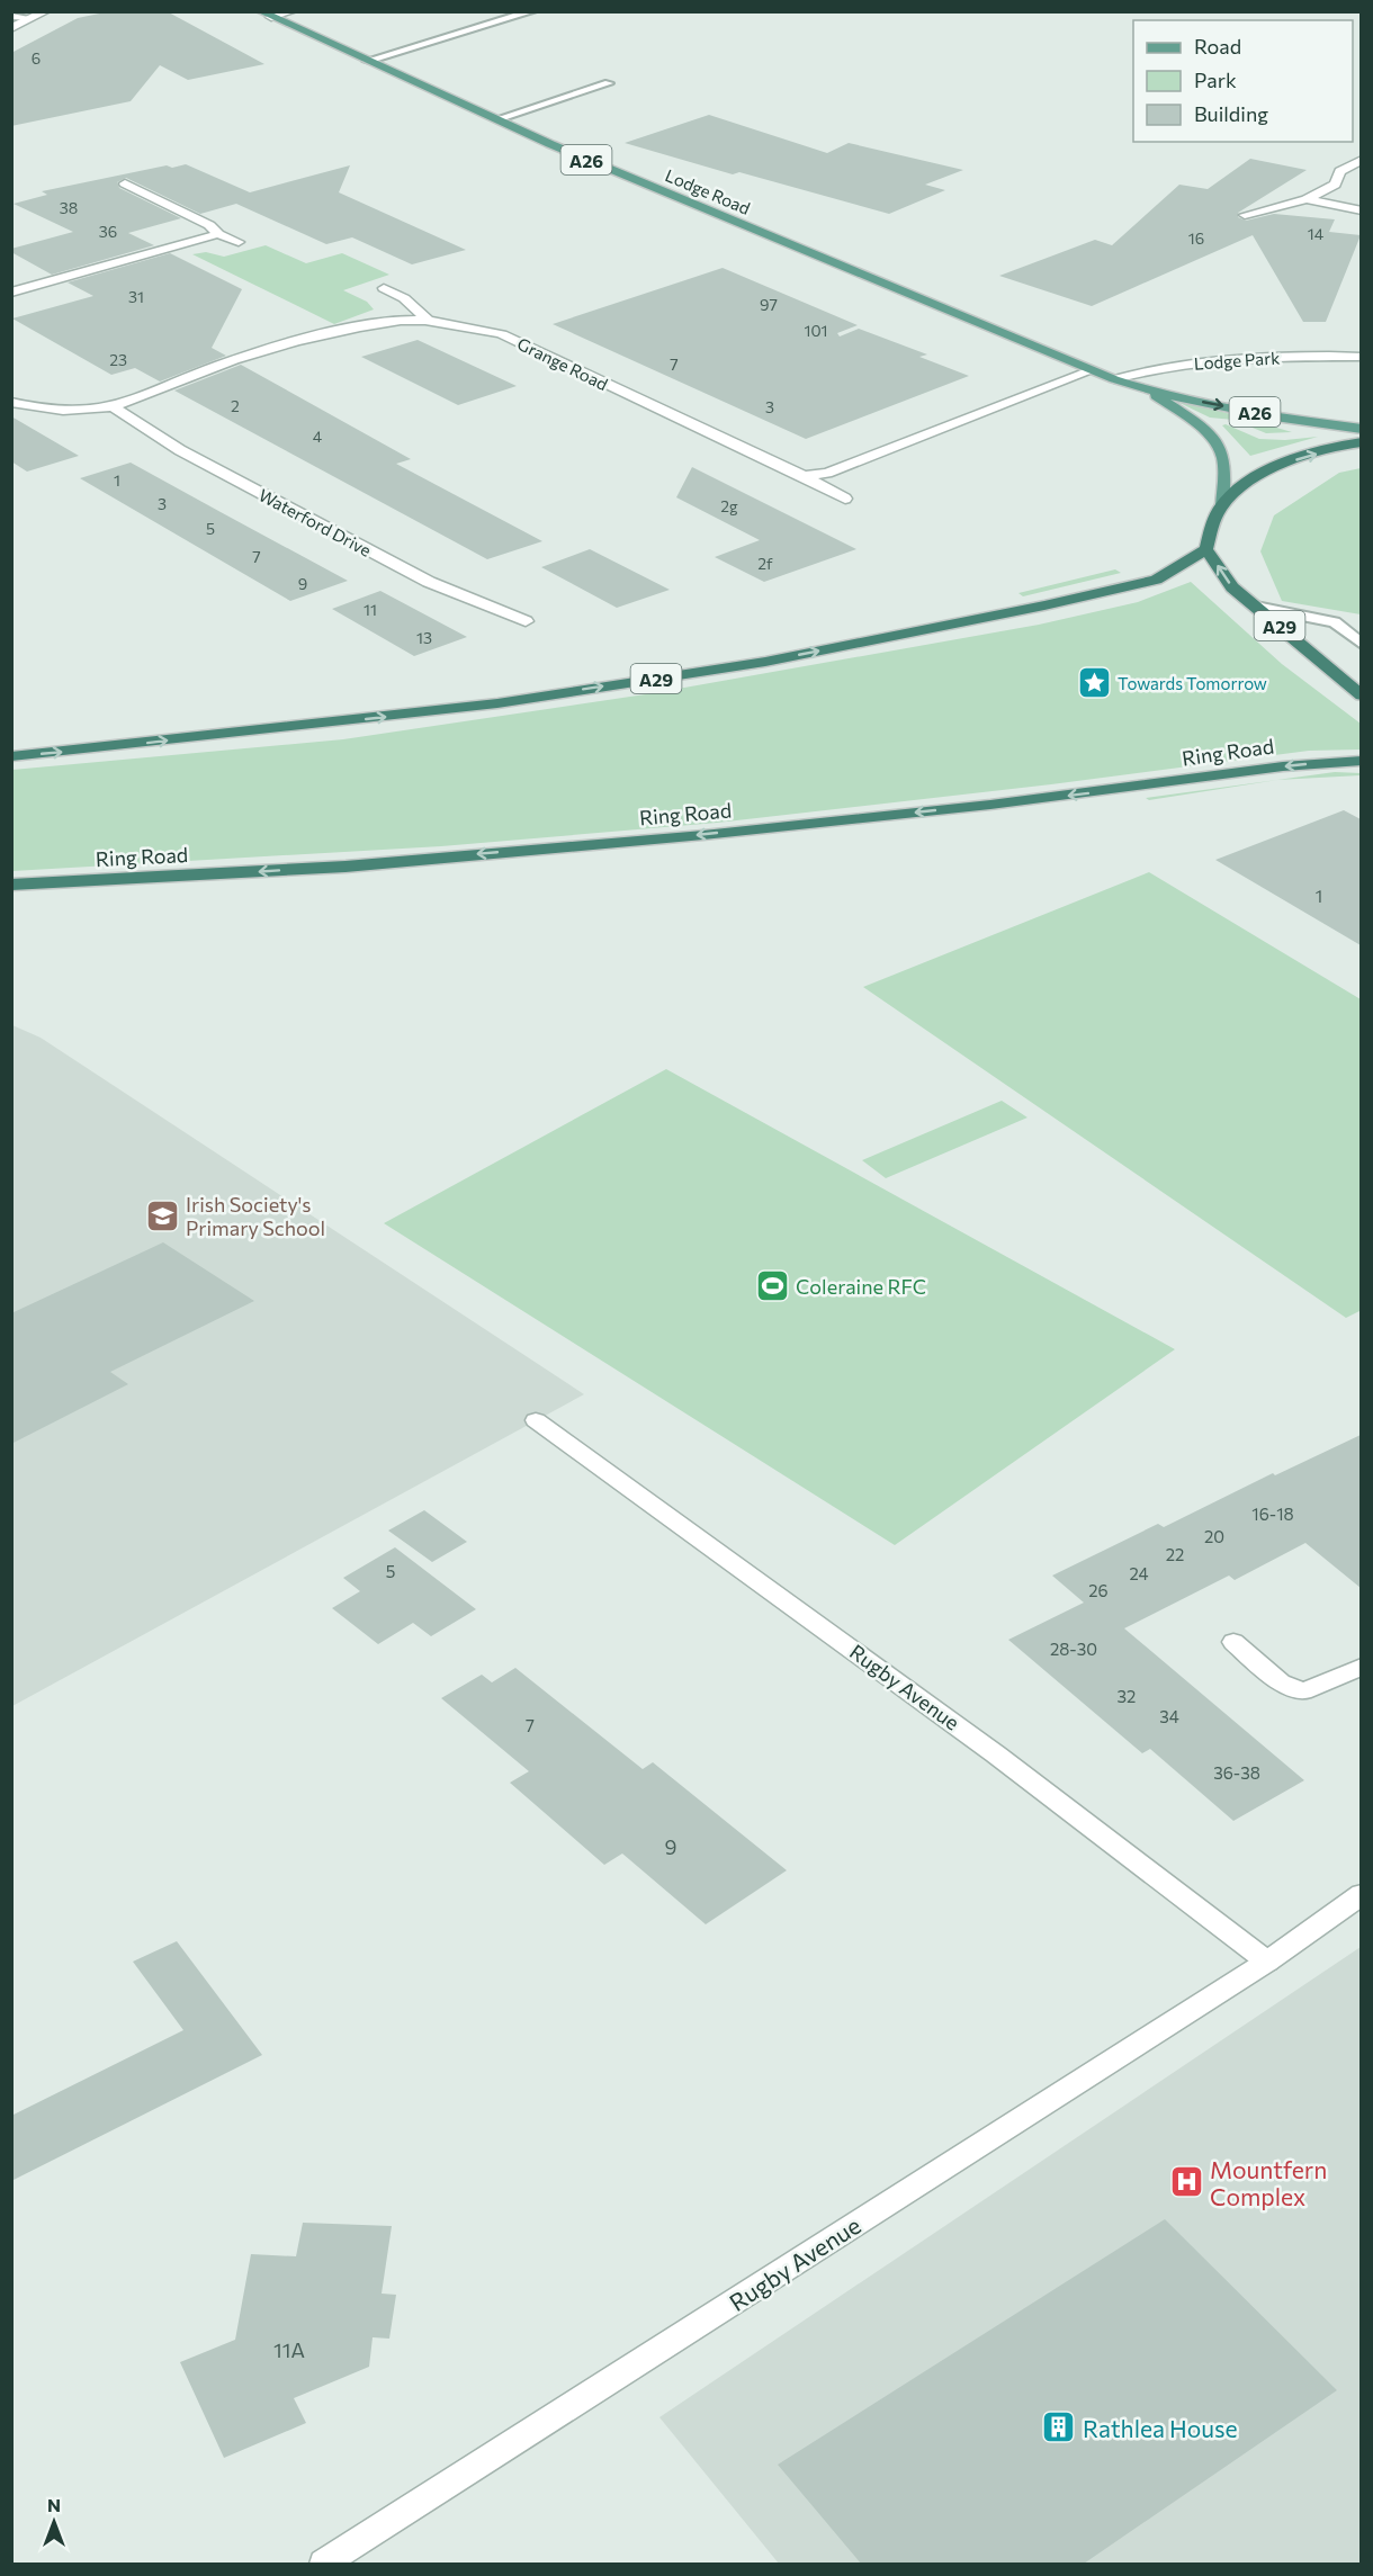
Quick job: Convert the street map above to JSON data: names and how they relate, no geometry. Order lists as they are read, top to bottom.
{
  "streets": {
    "highway": ["A29", "Ring Road"],
    "main road": ["A26", "Lodge Road"],
    "street": [
      "Lodge Park",
      "Grange Road",
      "Waterford Drive",
      "Rugby Avenue"
    ]
  },
  "crossings": [
    ["Lodge Road", "Lodge Park"],
    ["Grange Road", "Waterford Drive"]
  ],
  "places": {
    "place": ["Towards Tomorrow"],
    "school or university": ["Irish Society's Primary School"],
    "sports": ["Coleraine RFC"],
    "hospital": ["Mountfern Complex"],
    "building": ["Rathlea House"]
  },
  "house_numbers": [
    "6",
    "38",
    "36",
    "14",
    "16",
    "31",
    "97",
    "101",
    "23",
    "7",
    "2",
    "3",
    "4",
    "1",
    "3",
    "2g",
    "5",
    "7",
    "2f",
    "9",
    "11",
    "13",
    "1",
    "16-18",
    "20",
    "22",
    "5",
    "24",
    "26",
    "28-30",
    "32",
    "34",
    "7",
    "36-38",
    "9",
    "11A"
  ],
  "legend": ["Road", "Park", "Building"],
  "north": "top"
}
